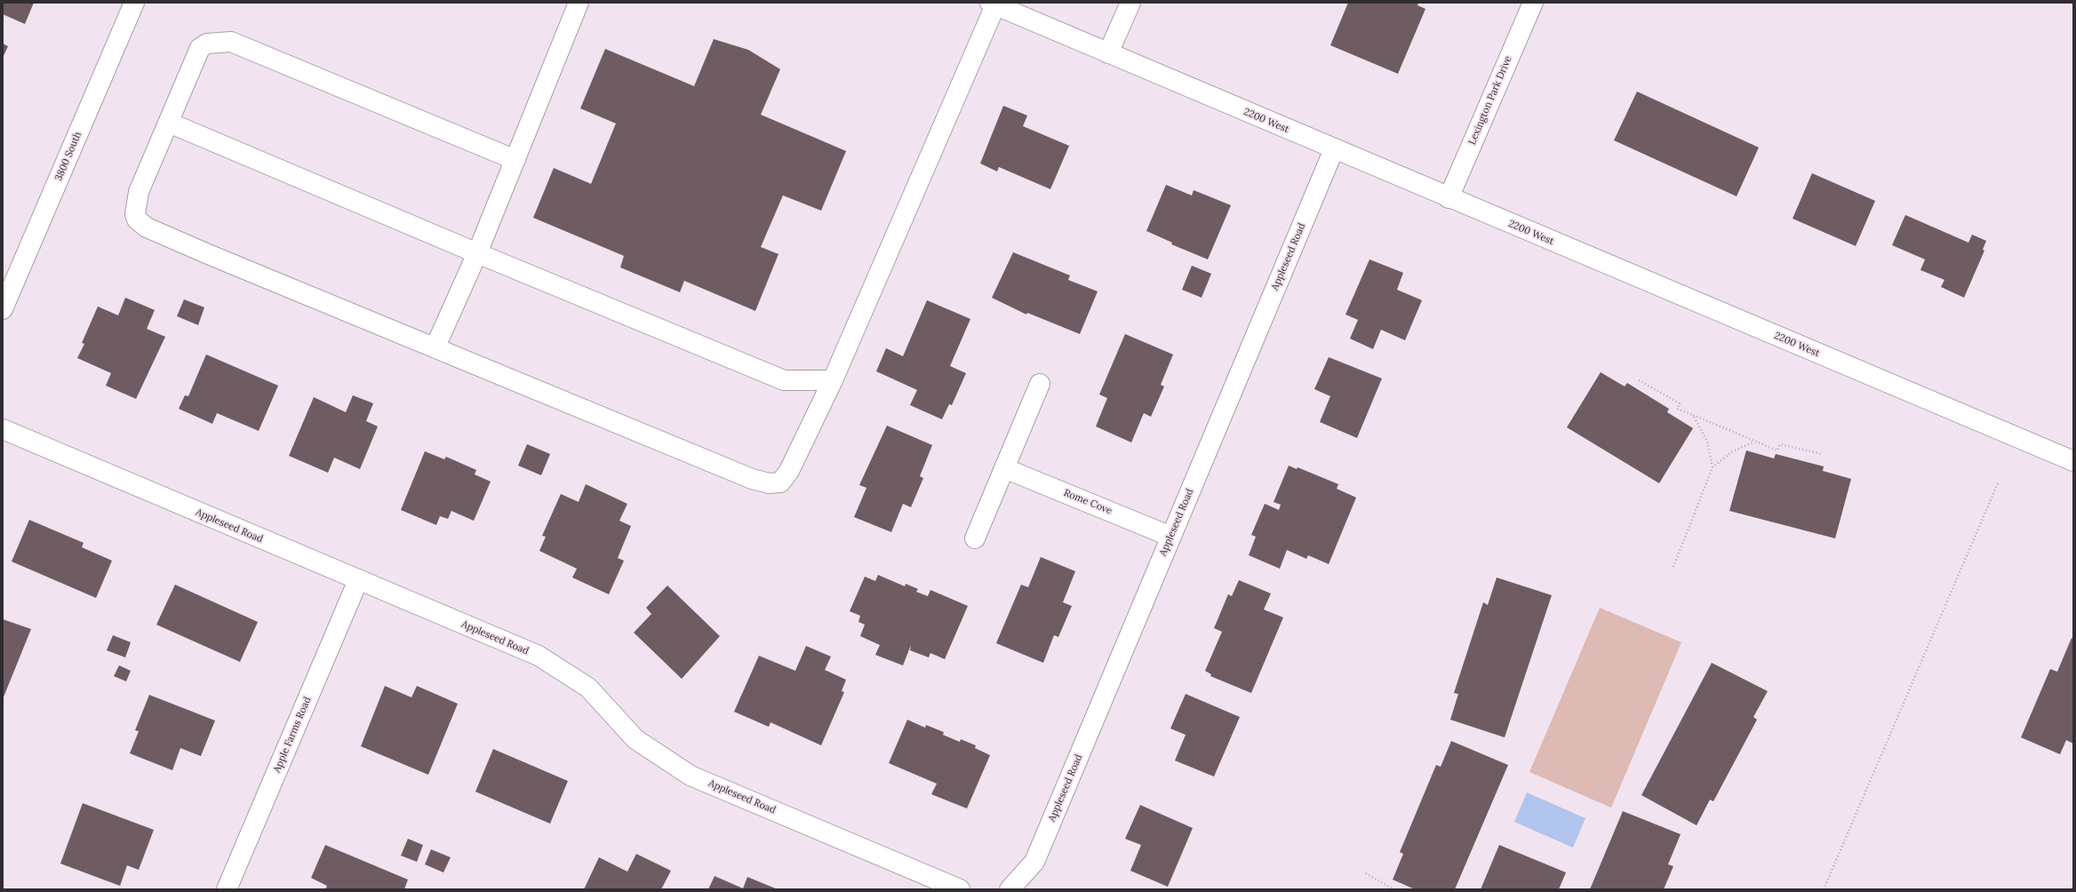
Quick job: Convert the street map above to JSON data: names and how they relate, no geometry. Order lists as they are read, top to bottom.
{
  "streets": {
    "street": [
      "Lexington Park Drive",
      "2200 West",
      "3800 South",
      "Appleseed Road",
      "Rome Cove",
      "Apple Farms Road"
    ]
  },
  "crossings": [
    ["Lexington Park Drive", "2200 West"],
    ["2200 West", "Appleseed Road"],
    ["Appleseed Road", "Rome Cove"],
    ["Appleseed Road", "Apple Farms Road"]
  ]
}
